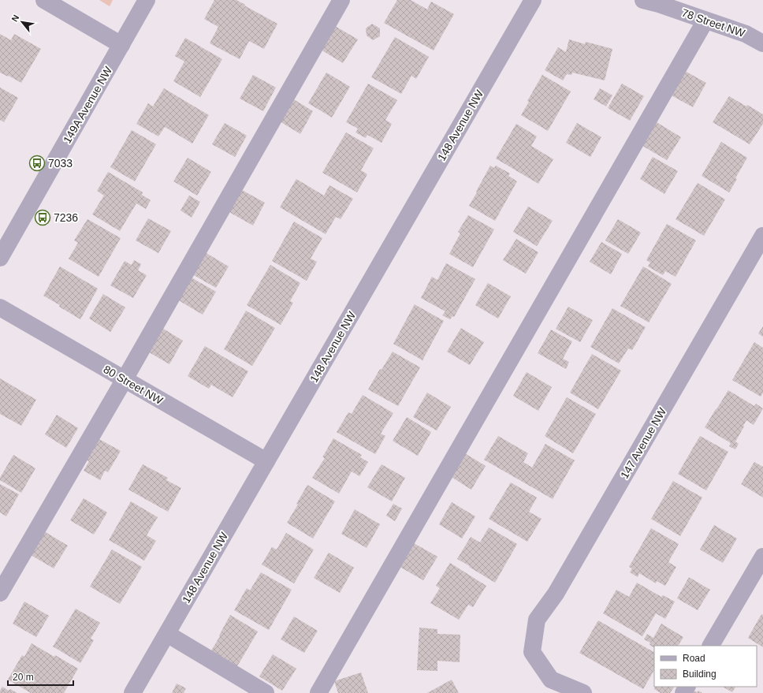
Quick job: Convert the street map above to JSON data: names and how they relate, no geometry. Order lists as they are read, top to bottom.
{
  "streets": {
    "street": [
      "78 Street NW",
      "149A Avenue NW",
      "148 Avenue NW",
      "80 Street NW",
      "147 Avenue NW"
    ]
  },
  "crossings": [
    ["148 Avenue NW", "80 Street NW"]
  ],
  "places": {
    "bus stop": ["7033", "7236"]
  },
  "legend": ["Road", "Building"],
  "scale_bar": "20 m",
  "north": "top left"
}
